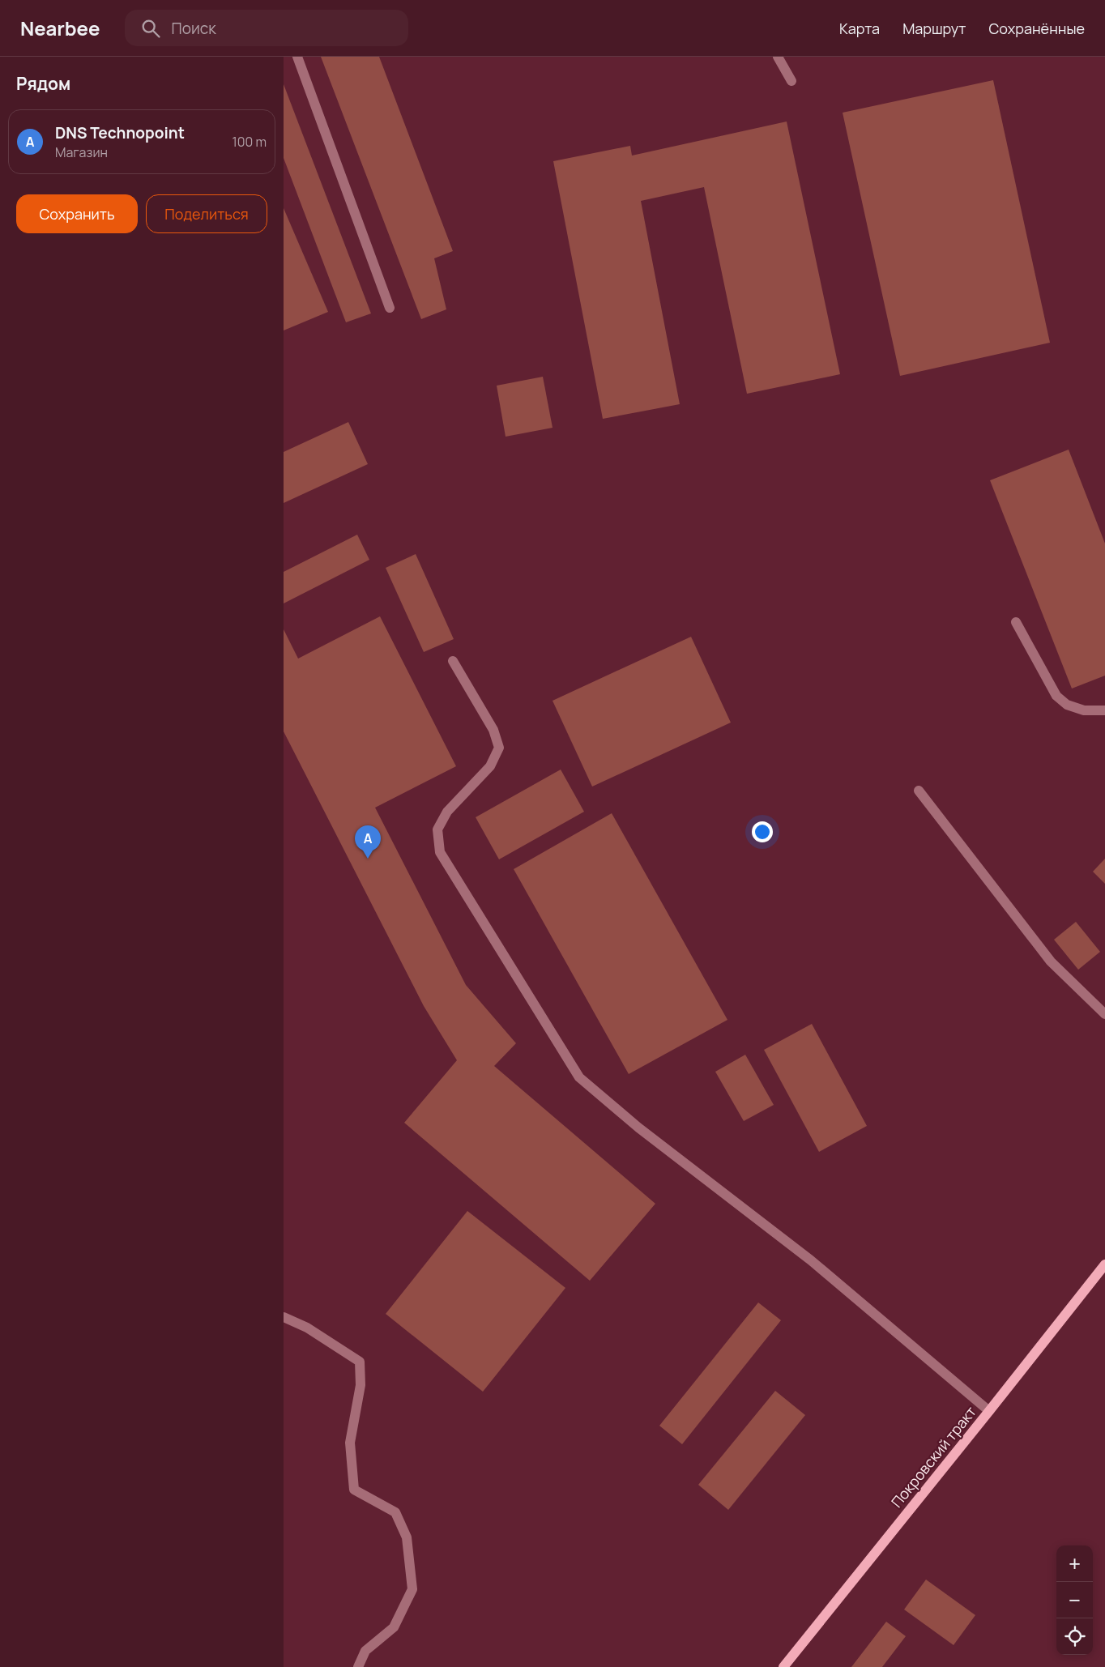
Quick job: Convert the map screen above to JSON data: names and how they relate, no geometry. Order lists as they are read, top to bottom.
{
  "streets": {
    "main road": ["Покровский тракт"]
  },
  "page": {
    "header": "Nearbee",
    "search": "Поиск",
    "nav": ["Карта", "Маршрут", "Сохранённые"],
    "heading": "Рядом",
    "list": [
      {
        "mark": "A",
        "name": "DNS Technopoint",
        "note": "Магазин",
        "value": "100 m"
      }
    ],
    "buttons": ["Сохранить", "Поделиться"],
    "pins": "A",
    "map_buttons": ["+", "−"]
  }
}
